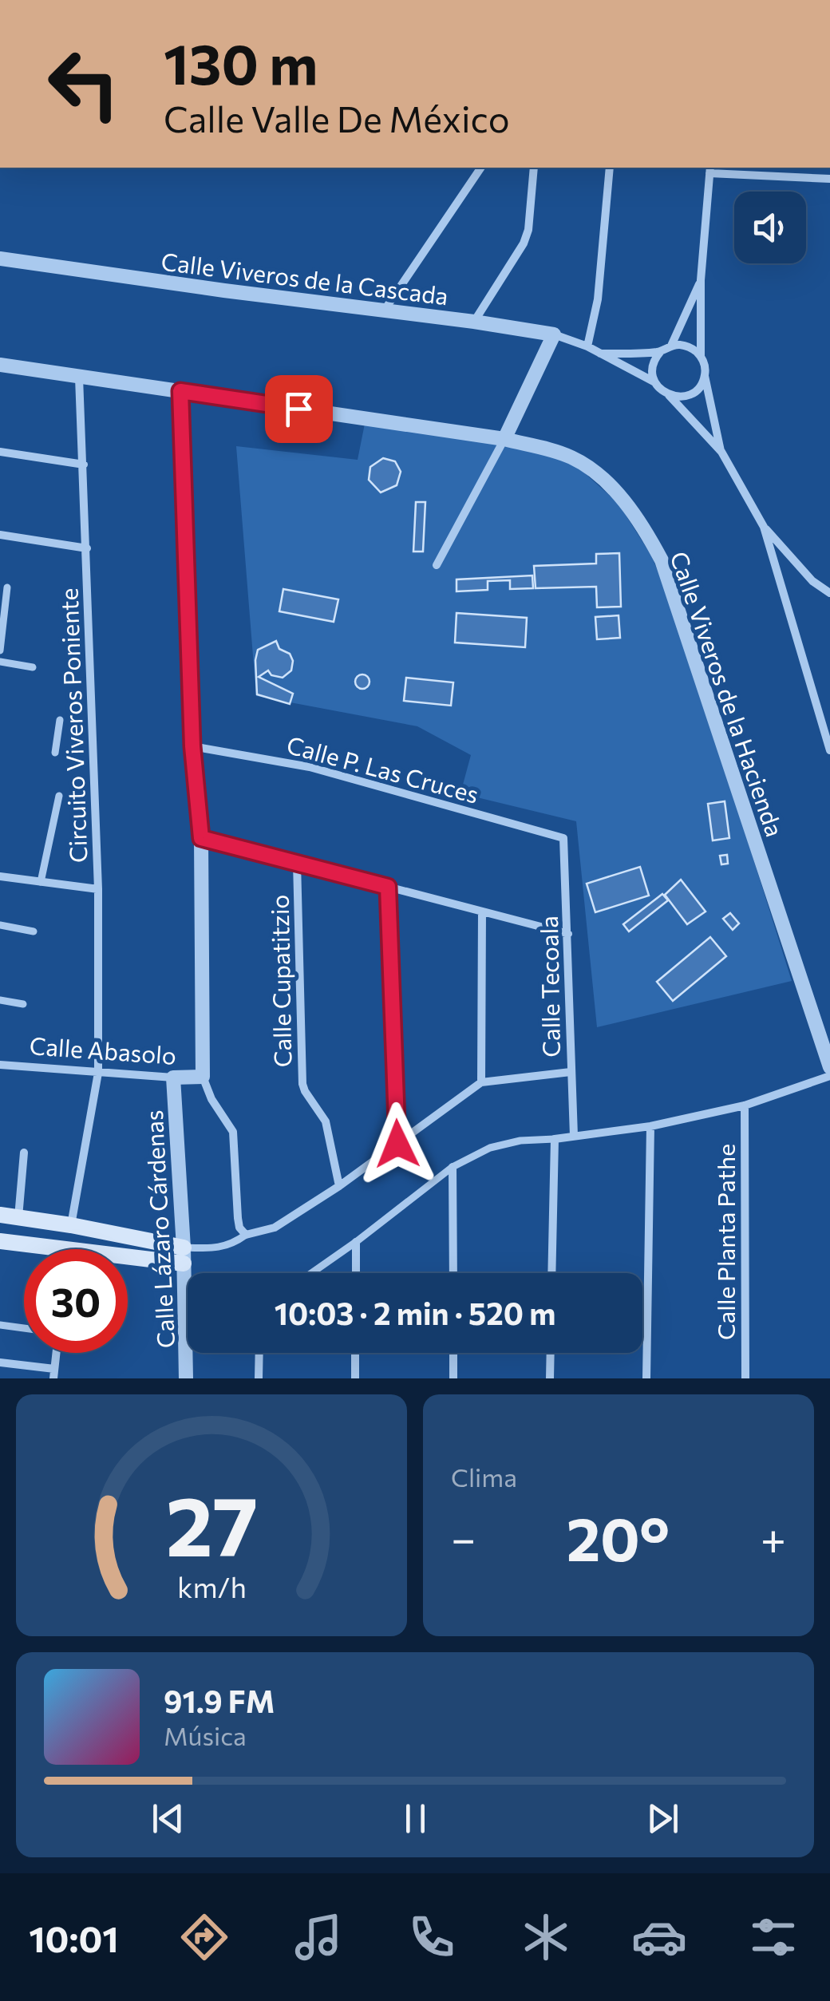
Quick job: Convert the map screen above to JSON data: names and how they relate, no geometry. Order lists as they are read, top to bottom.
{
  "streets": {
    "street": [
      "Calle Viveros de la Cascada",
      "Calle Viveros de la Hacienda",
      "Circuito Viveros Poniente",
      "Calle P. Las Cruces",
      "Calle Cupatitzio",
      "Calle Tecoala",
      "Calle Abasolo",
      "Calle Lázaro Cárdenas",
      "Calle Planta Pathe"
    ]
  },
  "crossings": [
    ["Calle Viveros de la Hacienda", "Circuito Viveros Poniente"],
    ["Circuito Viveros Poniente", "Calle Abasolo"],
    ["Calle P. Las Cruces", "Calle Tecoala"],
    ["Calle Abasolo", "Calle Lázaro Cárdenas"]
  ],
  "page": {
    "turn": ["130 m", "Calle Valle De México"],
    "limit": "30",
    "trip": "10:03 · 2 min · 520 m",
    "tile": "Clima",
    "heat": ["−", "20°", "+"],
    "song": ["91.9 FM", "Música"],
    "tabs": "10:01",
    "gauge": ["27", "km/h"]
  }
}
